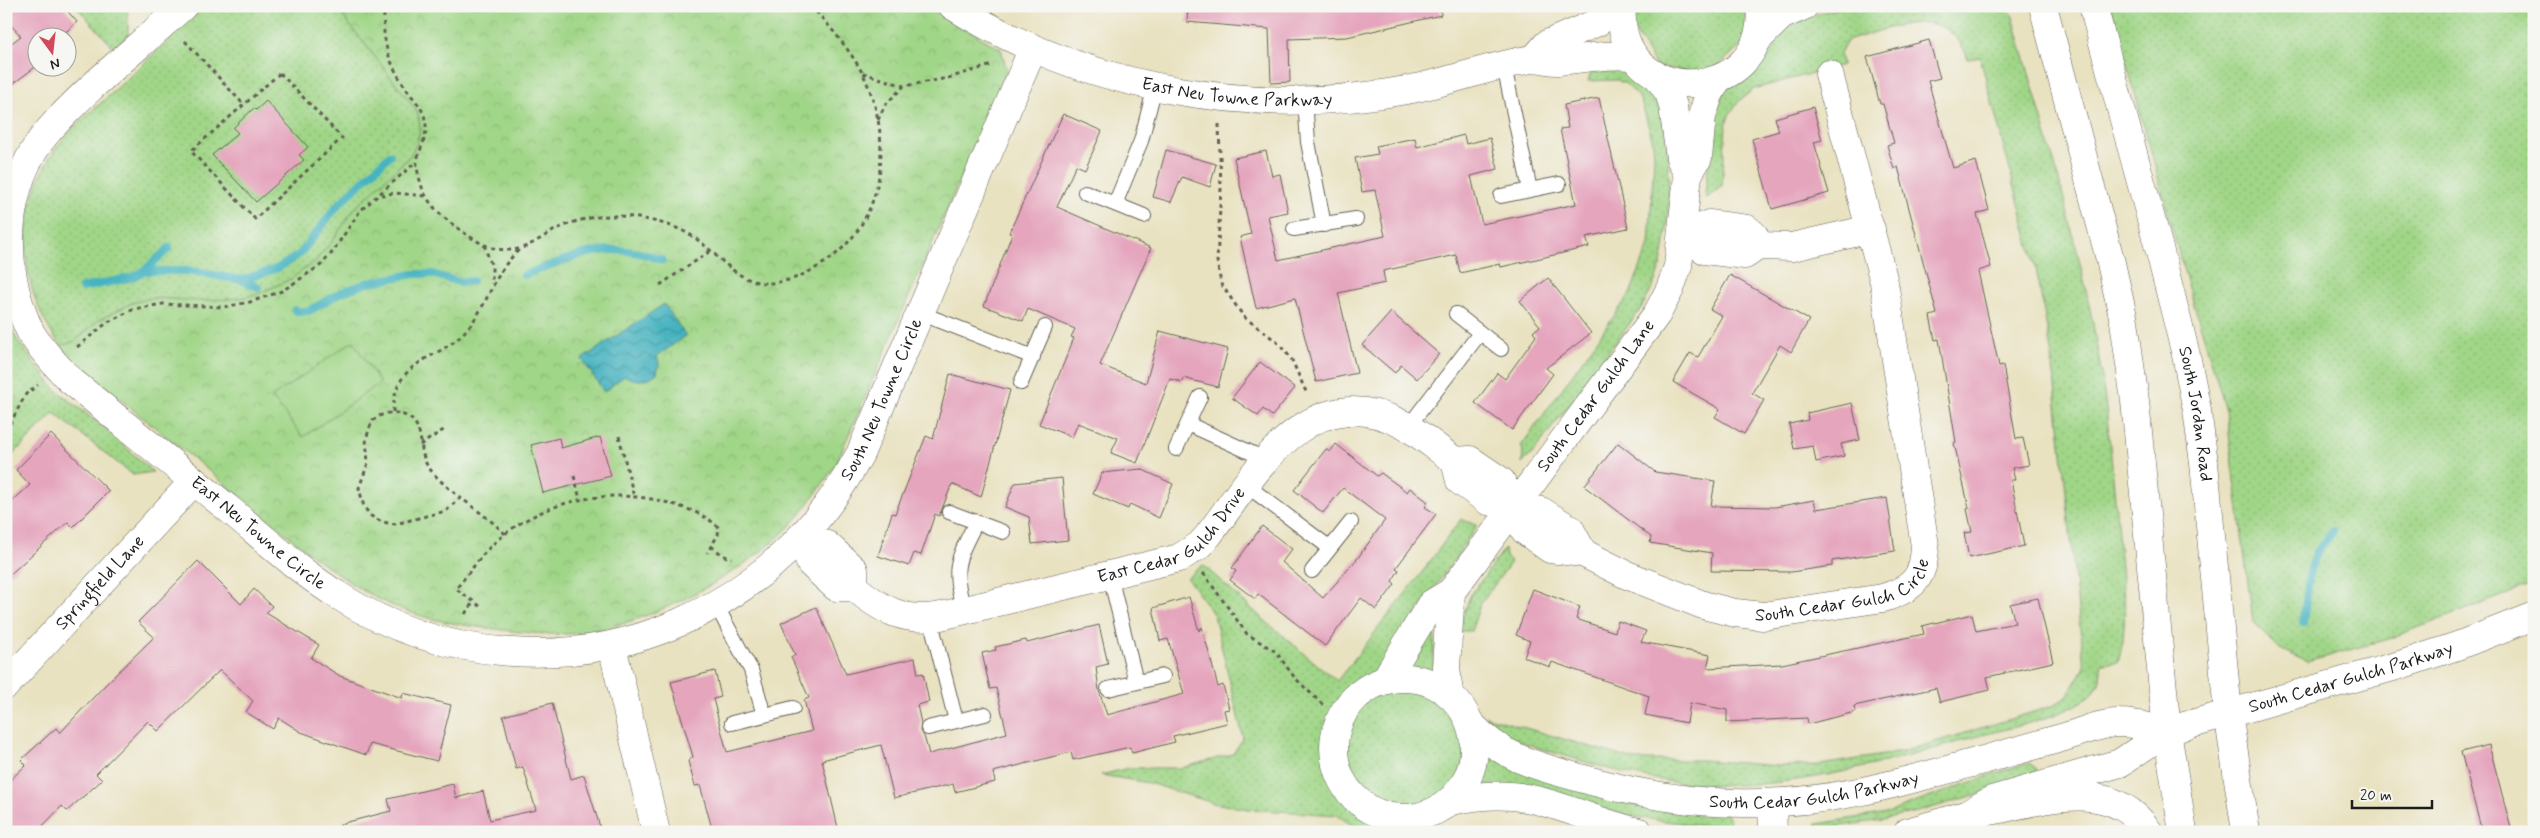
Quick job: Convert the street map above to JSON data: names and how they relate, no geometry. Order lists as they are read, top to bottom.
{
  "streets": {
    "street": [
      "East Neu Towne Parkway",
      "South Cedar Gulch Lane",
      "South Neu Towne Circle",
      "South Jordan Road",
      "East Cedar Gulch Drive",
      "East Neu Towne Circle",
      "Springfield Lane",
      "South Cedar Gulch Circle",
      "South Cedar Gulch Parkway"
    ]
  },
  "crossings": [
    ["East Neu Towne Parkway", "South Neu Towne Circle"],
    ["South Cedar Gulch Lane", "East Cedar Gulch Drive"],
    ["South Cedar Gulch Lane", "South Cedar Gulch Circle"],
    ["South Cedar Gulch Lane", "South Cedar Gulch Parkway"],
    ["South Neu Towne Circle", "East Cedar Gulch Drive"],
    ["South Neu Towne Circle", "East Neu Towne Circle"],
    ["South Jordan Road", "South Cedar Gulch Parkway"],
    ["East Cedar Gulch Drive", "South Cedar Gulch Circle"],
    ["East Neu Towne Circle", "Springfield Lane"]
  ],
  "scale_bar": "20 m",
  "north": "bottom"
}
